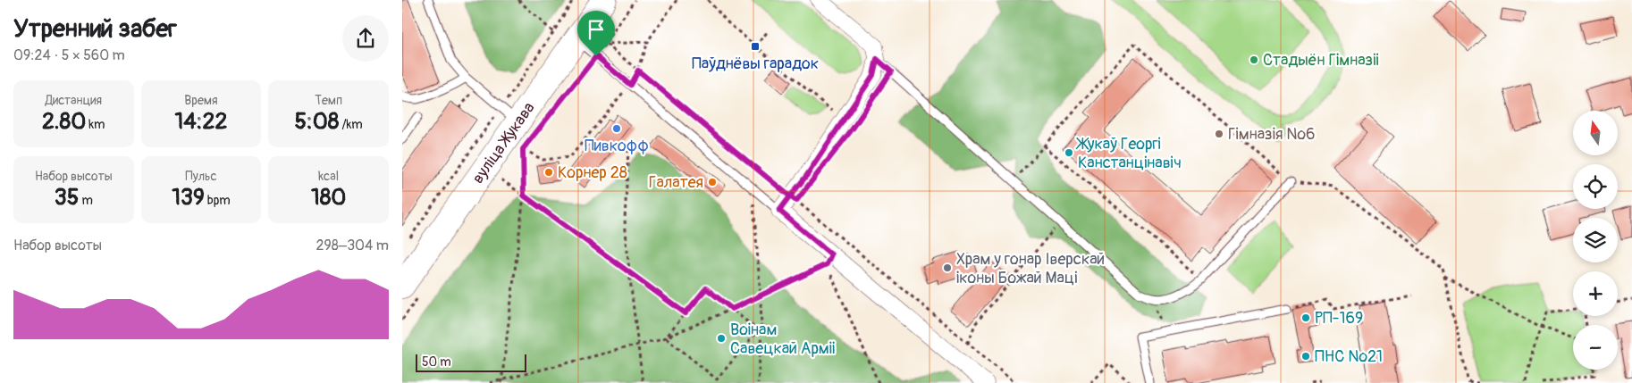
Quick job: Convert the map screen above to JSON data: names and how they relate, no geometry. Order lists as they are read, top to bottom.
{
  "streets": {
    "main road": ["вуліца Жукава"]
  },
  "places": {
    "transit": ["Паўднёвы гарадок"],
    "other": [
      "Стадыён Гімназіі",
      "Пивкофф",
      "Гімназія №6",
      "Жукаў Георгі Канстанцінавіч",
      "Корнер 28",
      "Галатея",
      "Храм у гонар Іверскай іконы Божай Маці",
      "РП-169",
      "Воінам Савецкай Арміі",
      "ПНС №21"
    ]
  },
  "scale_bar": "50 m",
  "north": "top",
  "page": {
    "heading": ["Утренний забег", "09:24 · 5 × 560 m"],
    "stats": [
      ["Дистанция", "2.80 km"],
      ["Время", "14:22"],
      ["Темп", "5:08 /km"],
      ["Набор высоты", "35 m"],
      ["Пульс", "139 bpm"],
      ["kcal", "180"]
    ],
    "map_buttons": ["+", "−"],
    "chart": ["Набор высоты", "298–304 m"],
    "scale": "50 m"
  }
}
